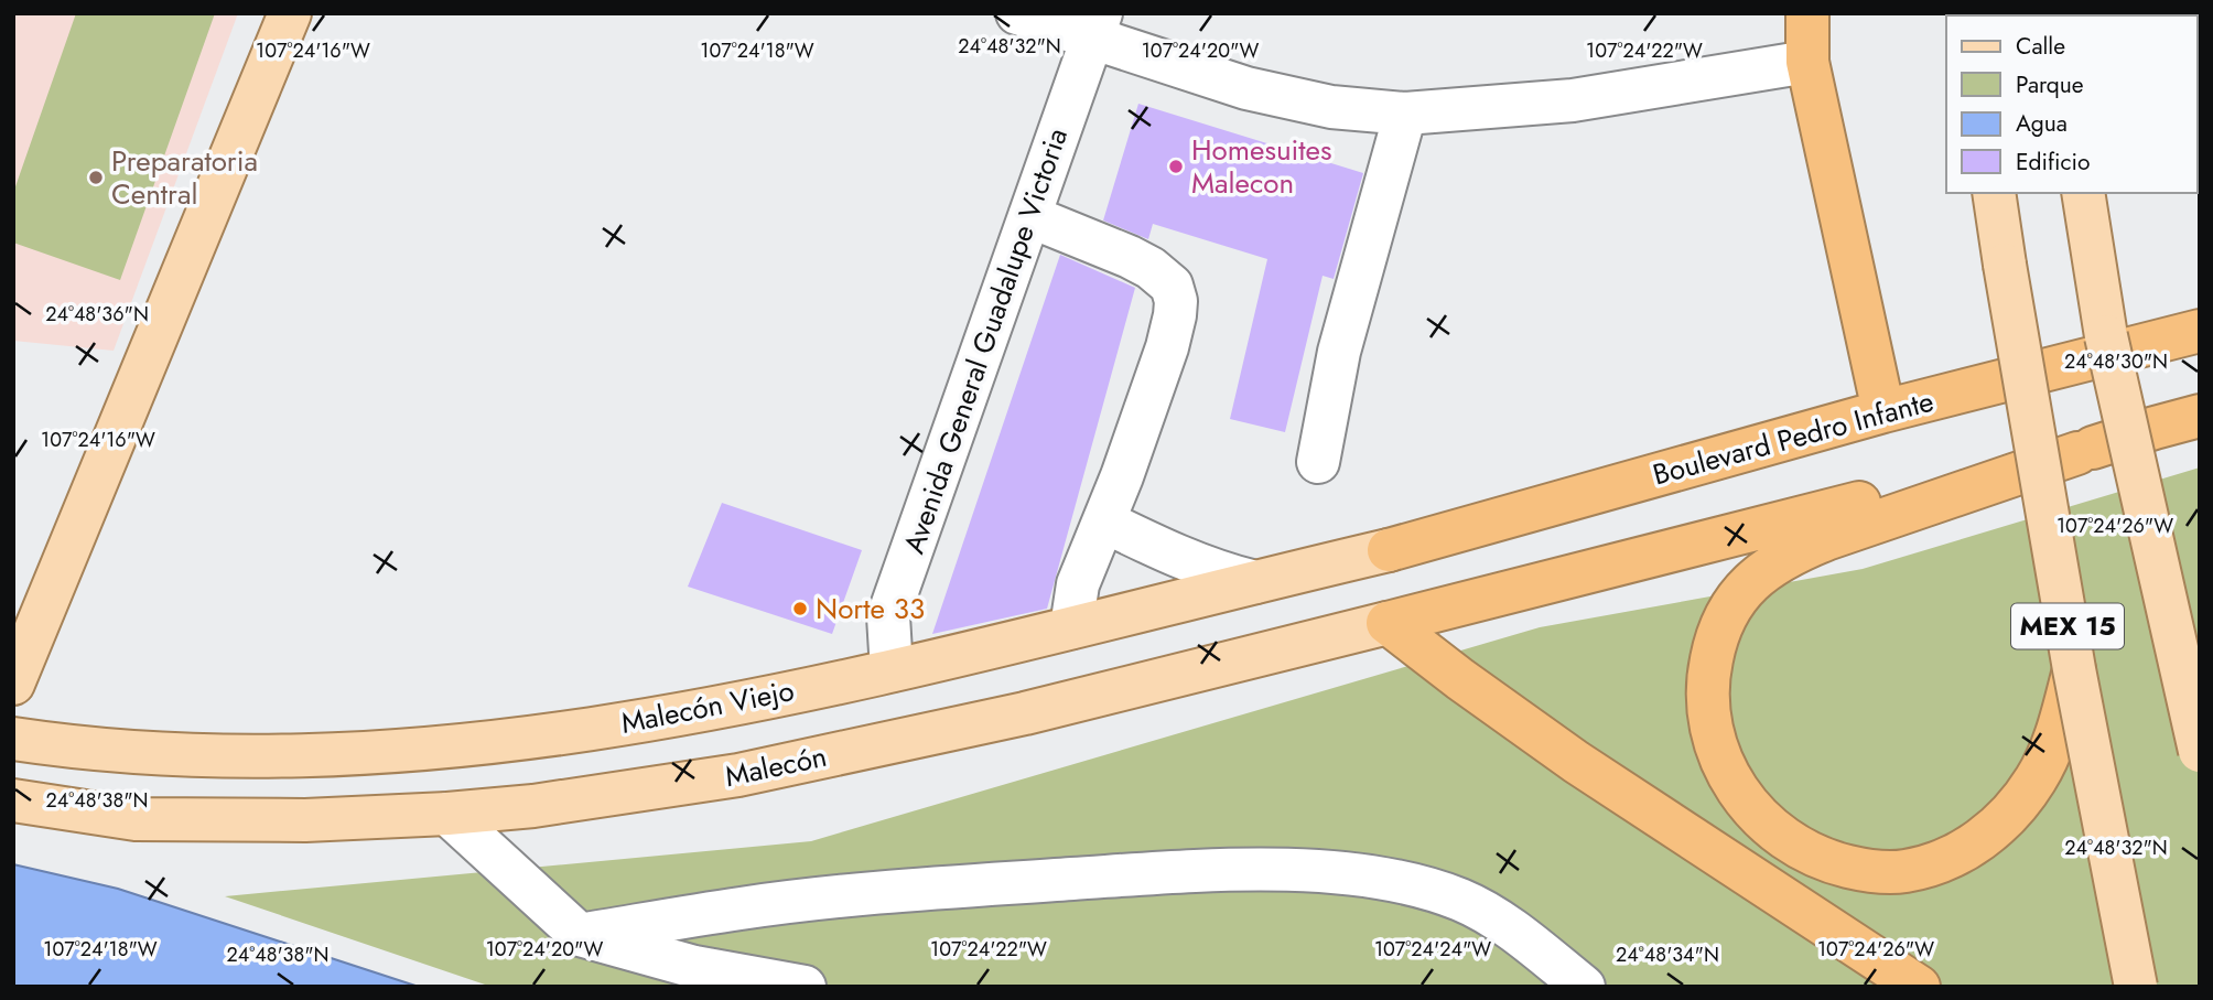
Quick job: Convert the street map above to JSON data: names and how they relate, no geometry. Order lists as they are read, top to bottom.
{
  "streets": {
    "highway": ["Boulevard Pedro Infante"],
    "main road": ["MEX 15", "Malecón Viejo", "Malecón"],
    "street": ["Avenida General Guadalupe Victoria"]
  },
  "crossings": [
    ["Avenida General Guadalupe Victoria", "Malecón Viejo"],
    ["Boulevard Pedro Infante", "Malecón Viejo"]
  ],
  "places": ["Homesuites Malecon", "Preparatoria Central", "Norte 33"],
  "legend": [
    "Calle",
    "Parque",
    "Agua",
    "Edificio"
  ],
  "coordinates": [
    "24°48'32\"N",
    "107°24'16\"W",
    "107°24'18\"W",
    "107°24'20\"W",
    "107°24'22\"W",
    "24°48'36\"N",
    "24°48'30\"N",
    "107°24'26\"W",
    "24°48'38\"N",
    "107°24'24\"W",
    "24°48'34\"N"
  ]
}
